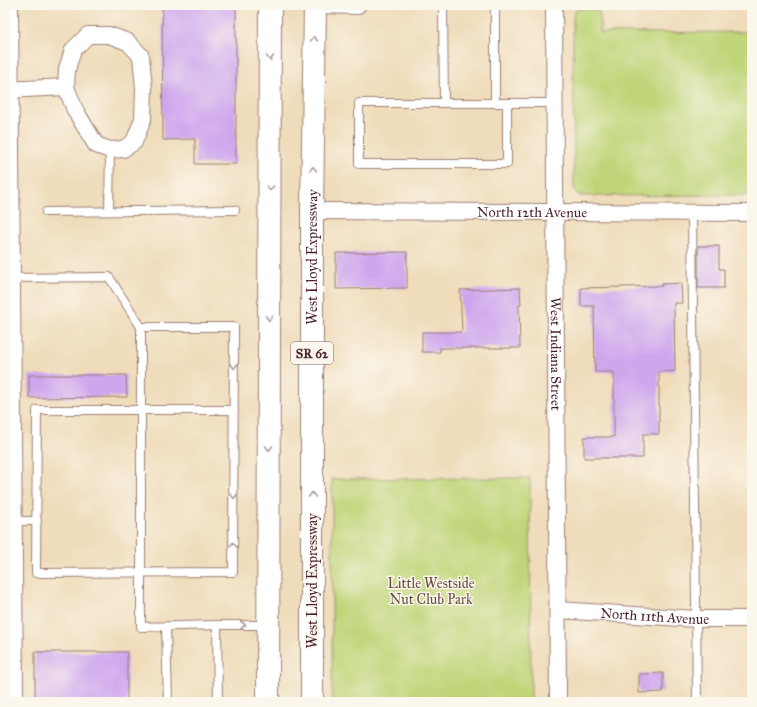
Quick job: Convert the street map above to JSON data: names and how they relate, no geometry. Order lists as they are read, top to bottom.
{
  "streets": {
    "main road": ["West Lloyd Expressway", "SR 62"],
    "street": ["North 12th Avenue", "West Indiana Street", "North 11th Avenue"]
  },
  "crossings": [
    ["North 12th Avenue", "West Lloyd Expressway"],
    ["North 12th Avenue", "West Indiana Street"],
    ["West Indiana Street", "North 11th Avenue"]
  ],
  "parks": ["Little Westside Nut Club Park"]
}
